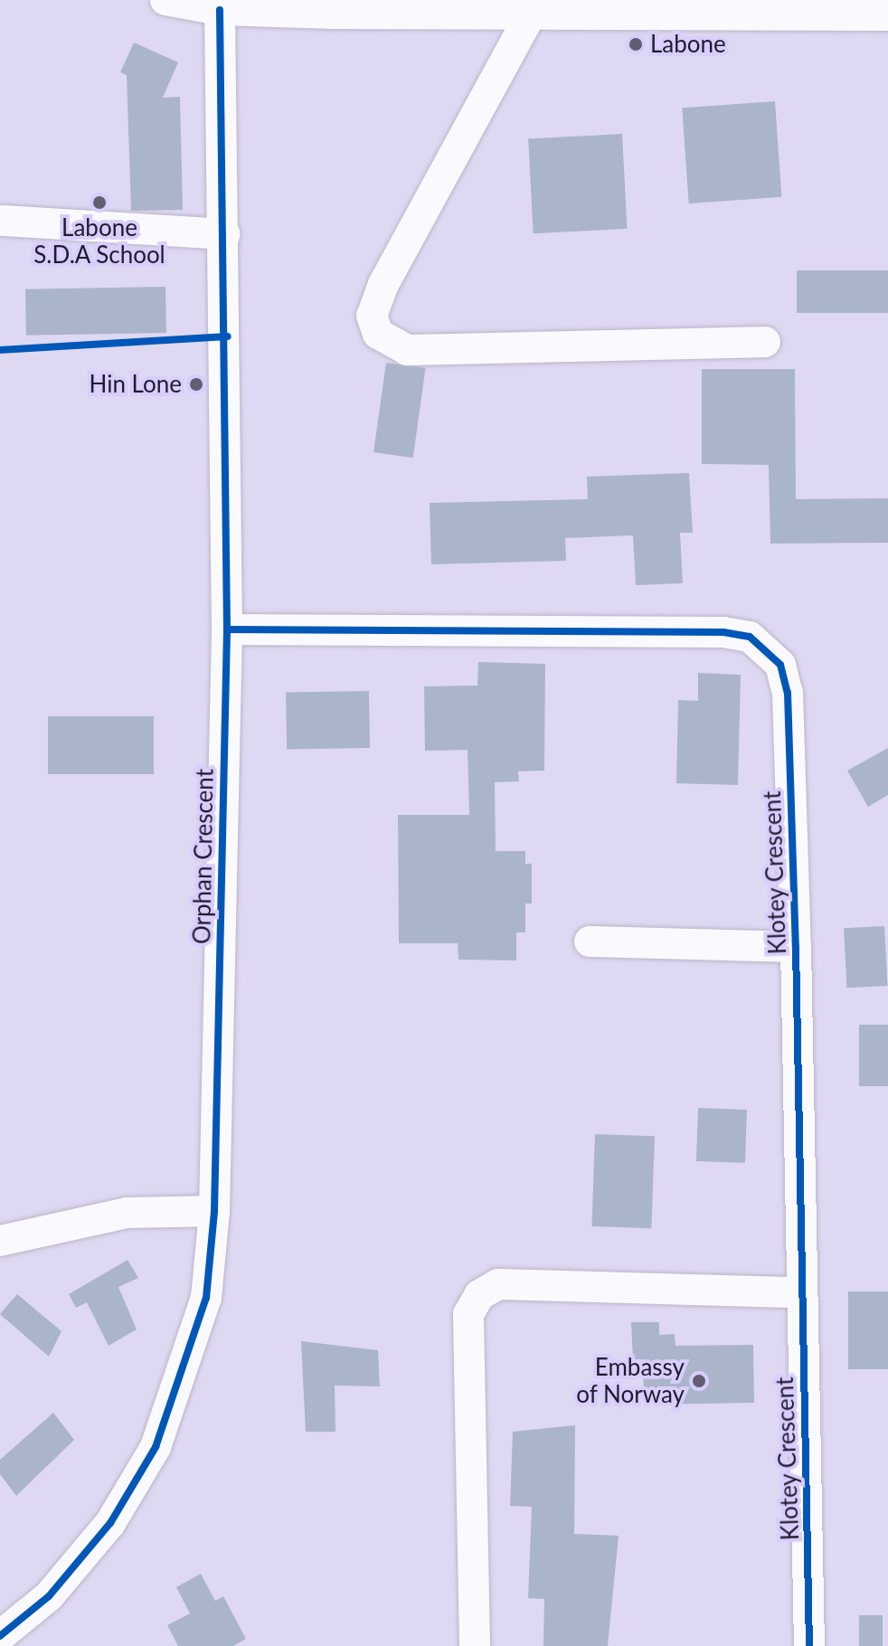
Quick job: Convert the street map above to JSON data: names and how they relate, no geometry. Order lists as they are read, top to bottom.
{
  "streets": {
    "street": ["Orphan Crescent", "Klotey Crescent"]
  },
  "crossings": [
    ["Orphan Crescent", "Klotey Crescent"]
  ],
  "places": [
    "Labone",
    "Labone S.D.A School",
    "Hin Lone",
    "Embassy of Norway"
  ]
}
